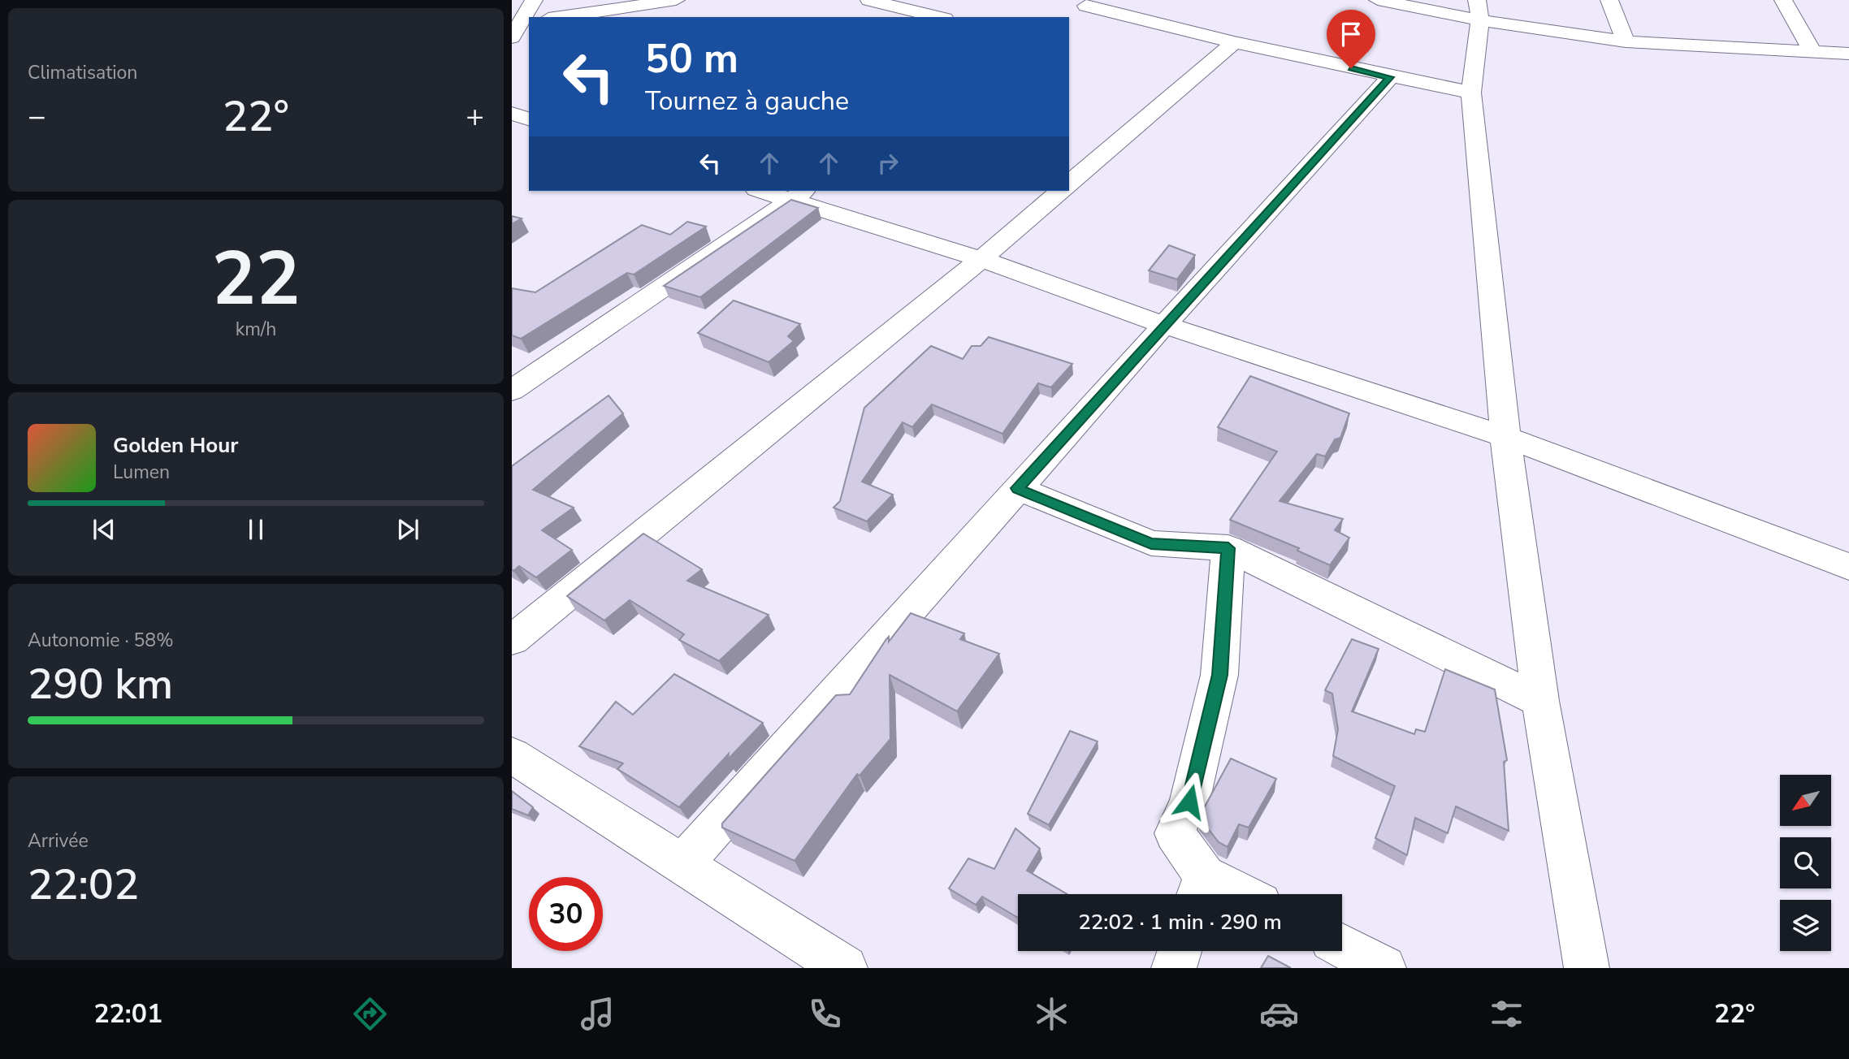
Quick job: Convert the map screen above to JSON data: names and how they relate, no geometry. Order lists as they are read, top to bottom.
{
  "north": "bottom left",
  "page": {
    "tile": [
      "Climatisation",
      ["22", "km/h"],
      ["Autonomie · 58%", "290 km"],
      ["Arrivée", "22:02"]
    ],
    "turn": ["50 m", "Tournez à gauche"],
    "heat": ["−", "22°", "+"],
    "song": ["Golden Hour", "Lumen"],
    "limit": "30",
    "trip": "22:02 · 1 min · 290 m",
    "tabs": ["22:01", "22°"]
  }
}
